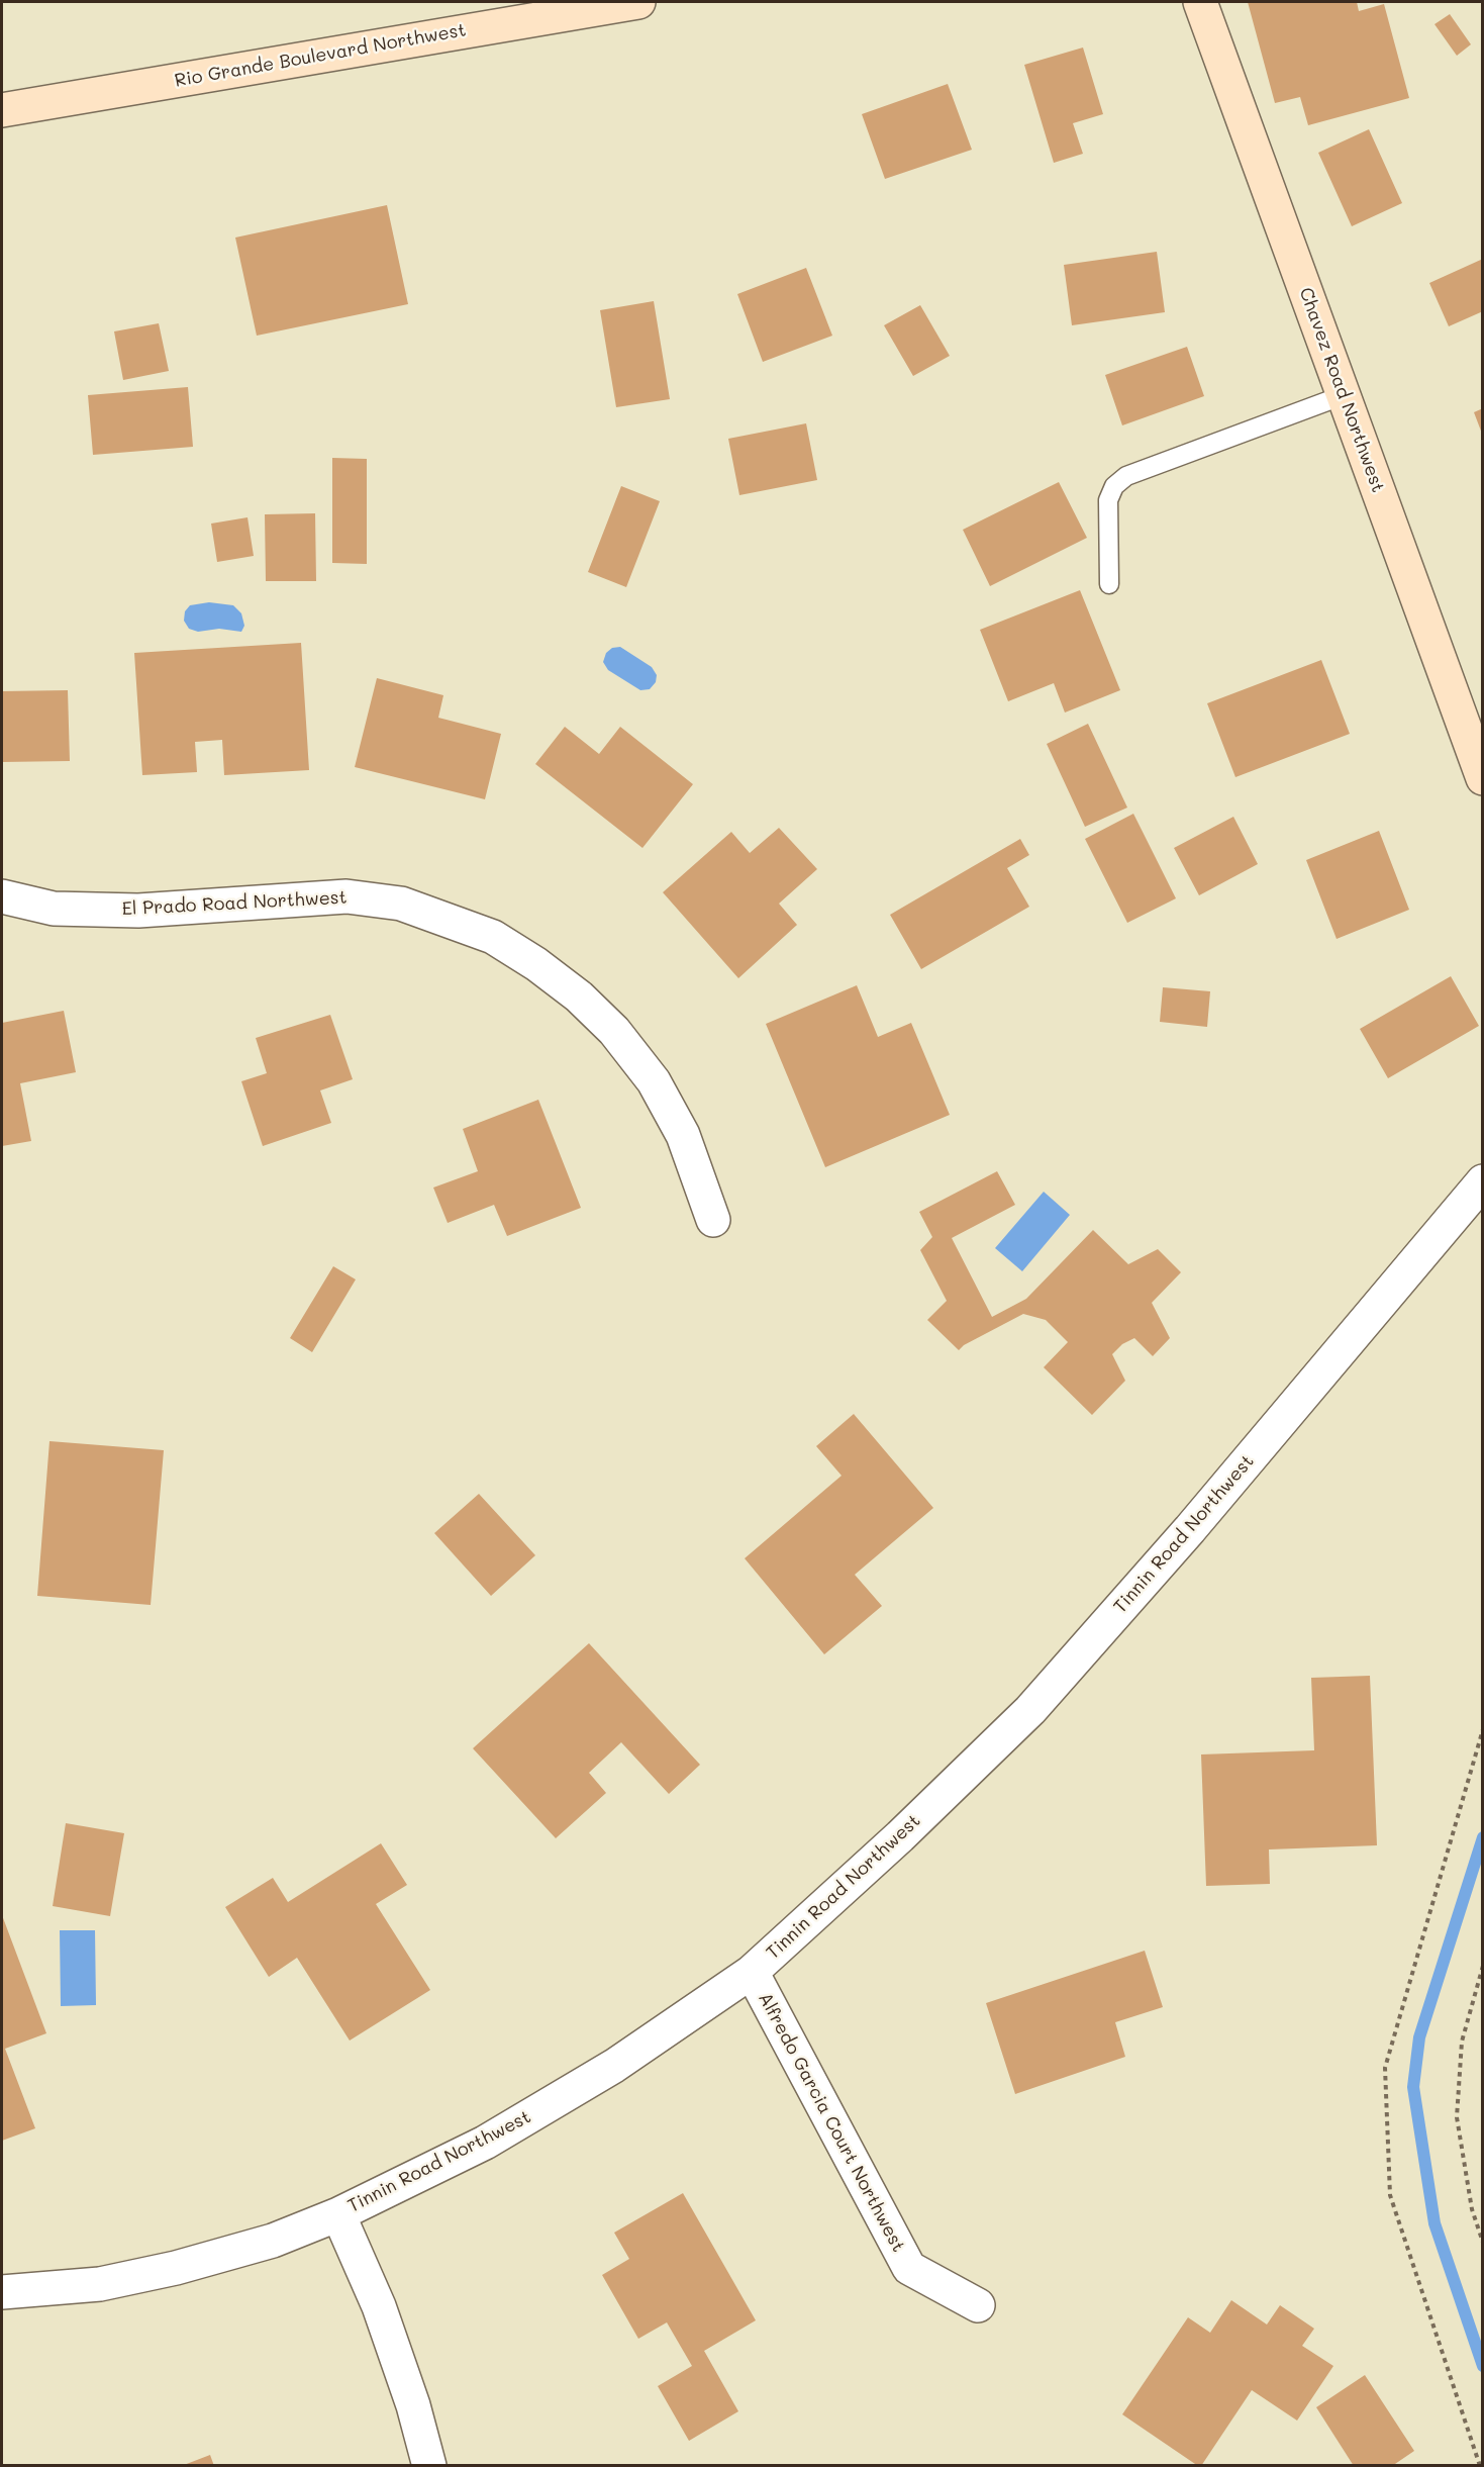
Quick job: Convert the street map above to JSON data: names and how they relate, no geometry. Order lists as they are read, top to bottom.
{
  "streets": {
    "street": [
      "Rio Grande Boulevard Northwest",
      "Chavez Road Northwest",
      "El Prado Road Northwest",
      "Tinnin Road Northwest",
      "Alfredo Garcia Court Northwest"
    ]
  },
  "crossings": [
    ["Tinnin Road Northwest", "Alfredo Garcia Court Northwest"]
  ]
}
